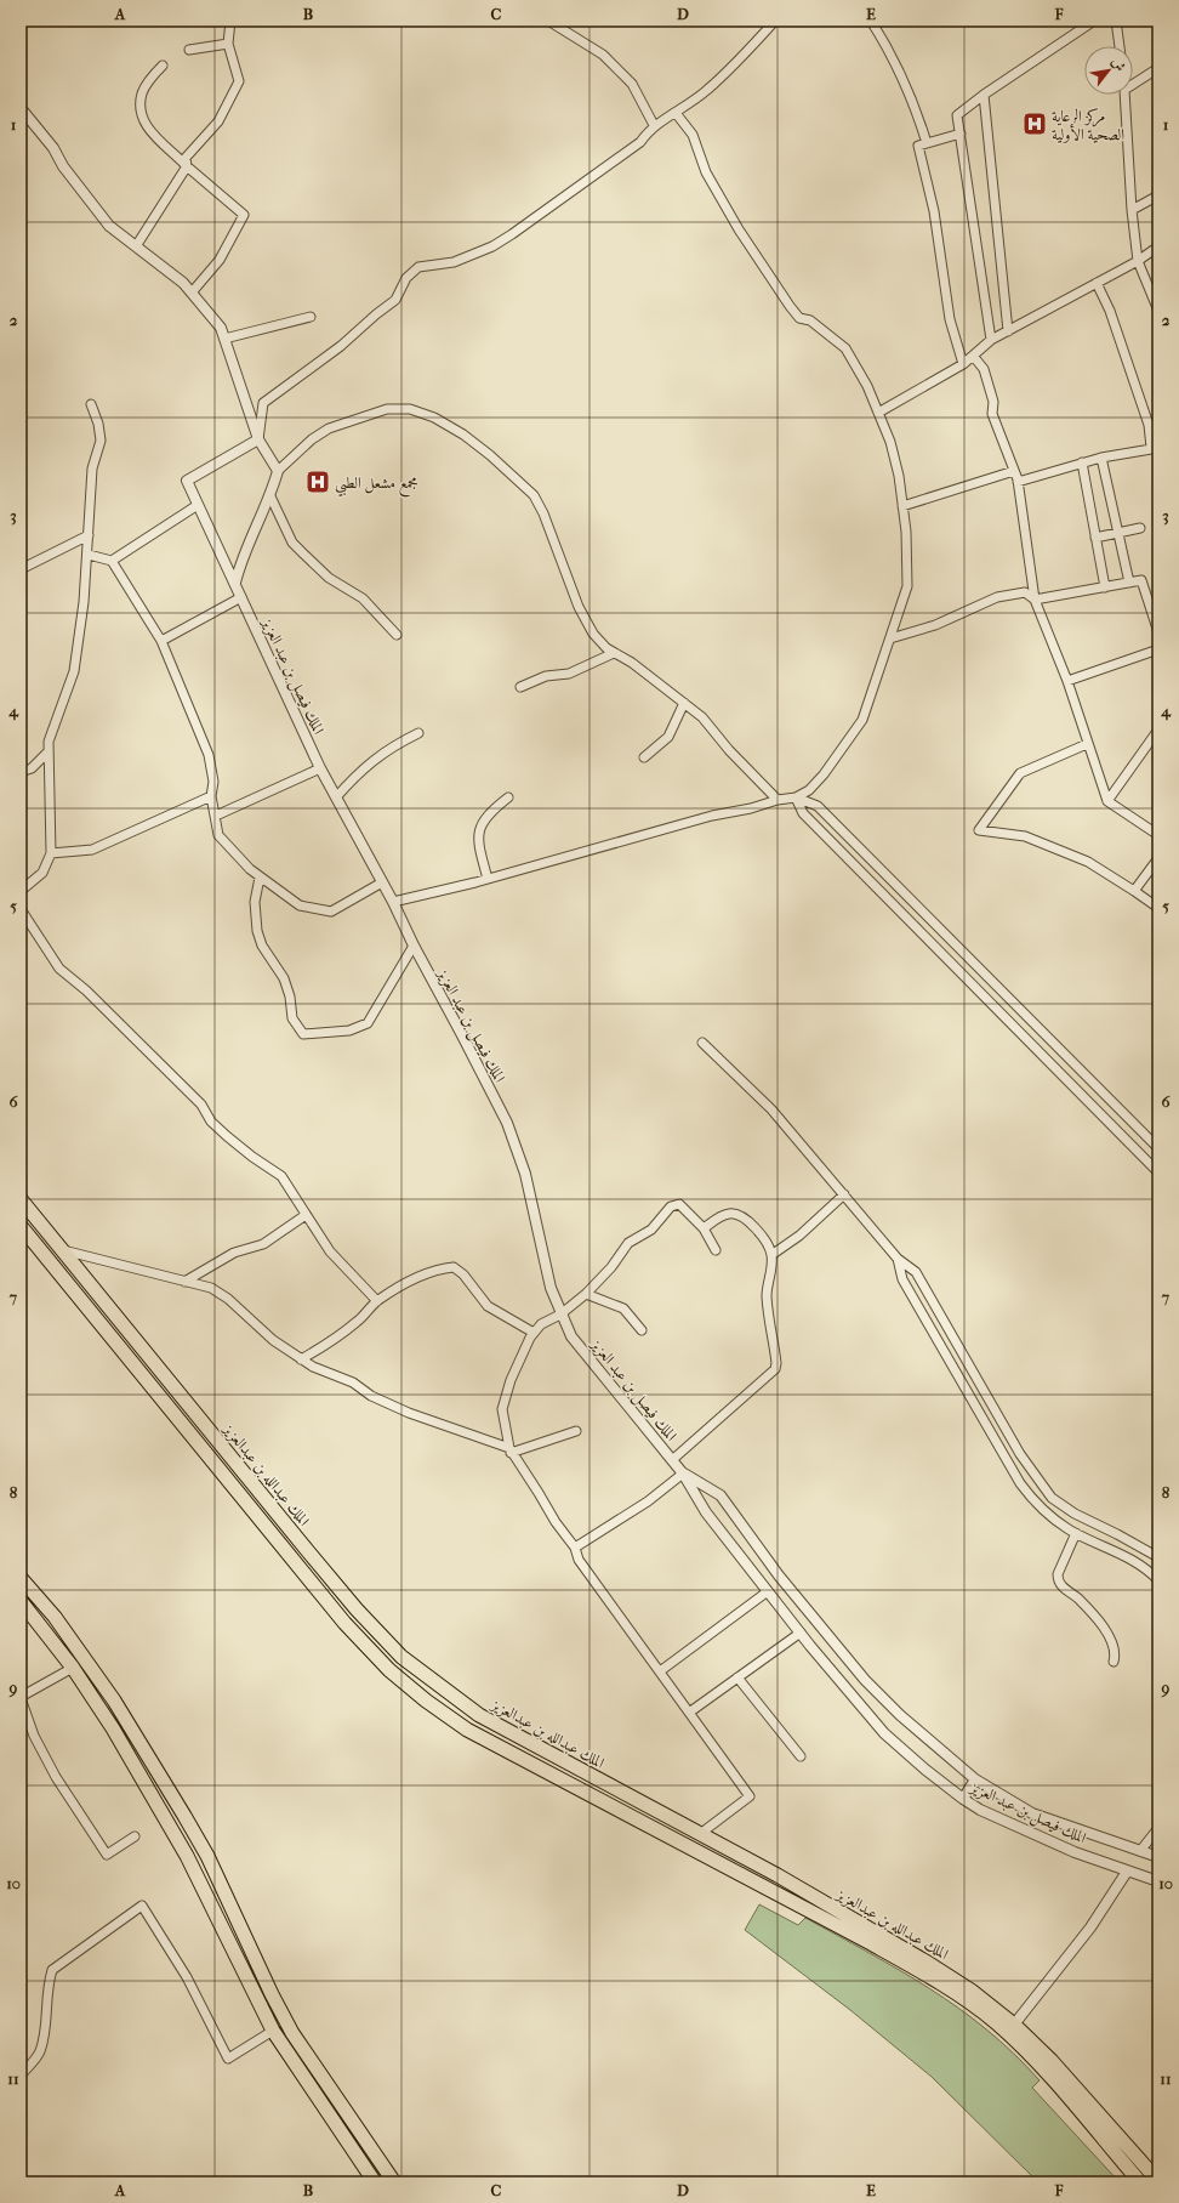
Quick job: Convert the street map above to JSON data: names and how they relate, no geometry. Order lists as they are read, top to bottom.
{
  "streets": {
    "main road": ["الملك عبدالله بن عبدالعزيز"],
    "street": ["الملك فيصل بن عبد العزيز"]
  },
  "places": {
    "hospital": ["مركز الرعاية الصحية الأولية", "مجمع مشعل الطبي"]
  },
  "north": "top right",
  "grid": {
    "columns": [
      "A",
      "B",
      "C",
      "D",
      "E",
      "F"
    ],
    "rows": [
      "1",
      "2",
      "3",
      "4",
      "5",
      "6",
      "7",
      "8",
      "9",
      "10",
      "11"
    ]
  }
}
